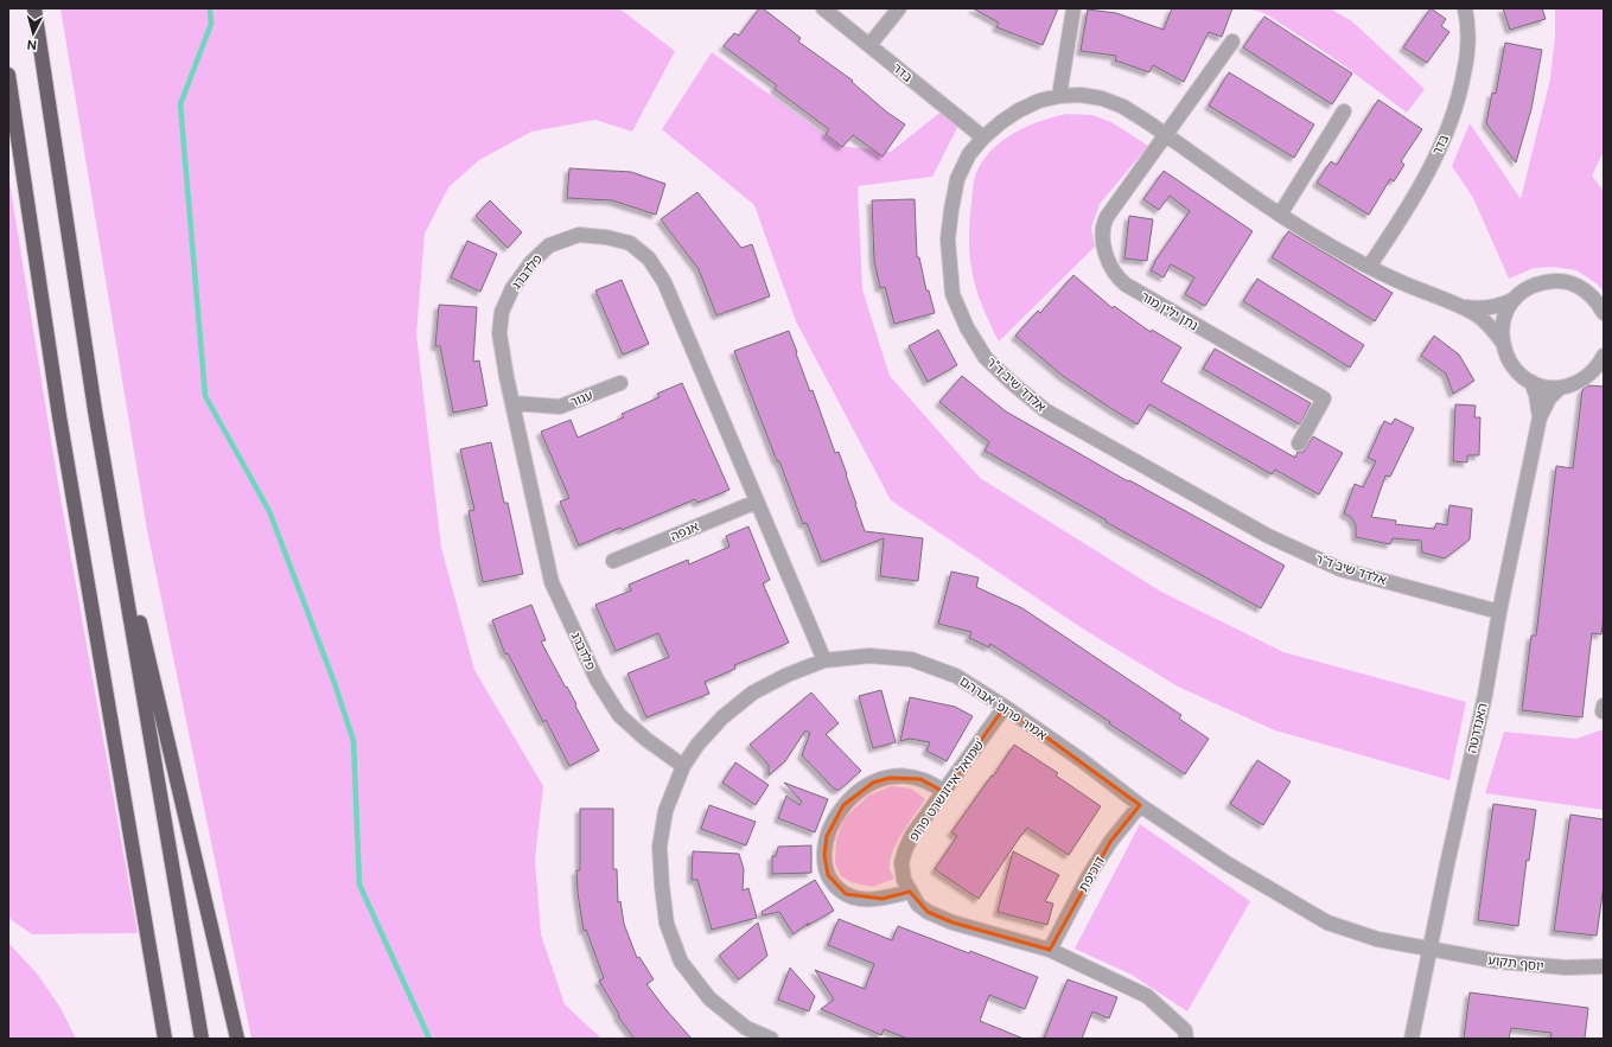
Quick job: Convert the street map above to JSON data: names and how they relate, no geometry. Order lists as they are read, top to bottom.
{
  "streets": {
    "street": [
      "בדר",
      "פלדברג",
      "נתן ילין מור",
      "אלדד שיב ד\"ר",
      "עגור",
      "אנפה",
      "אמיר פרופ' אברהם",
      "האנדרטה",
      "שמואל אייזנשרט פרופ'",
      "דוכיפת",
      "יוסף תקוע"
    ]
  },
  "crossings": [
    ["בדר", "אלדד שיב ד\"ר"],
    ["פלדברג", "עגור"],
    ["פלדברג", "אנפה"],
    ["פלדברג", "אמיר פרופ' אברהם"],
    ["נתן ילין מור", "אלדד שיב ד\"ר"],
    ["אלדד שיב ד\"ר", "האנדרטה"],
    ["אמיר פרופ' אברהם", "האנדרטה"],
    ["אמיר פרופ' אברהם", "שמואל אייזנשרט פרופ'"],
    ["אמיר פרופ' אברהם", "דוכיפת"],
    ["אמיר פרופ' אברהם", "יוסף תקוע"],
    ["האנדרטה", "יוסף תקוע"],
    ["שמואל אייזנשרט פרופ'", "דוכיפת"]
  ],
  "north": "bottom"
}
